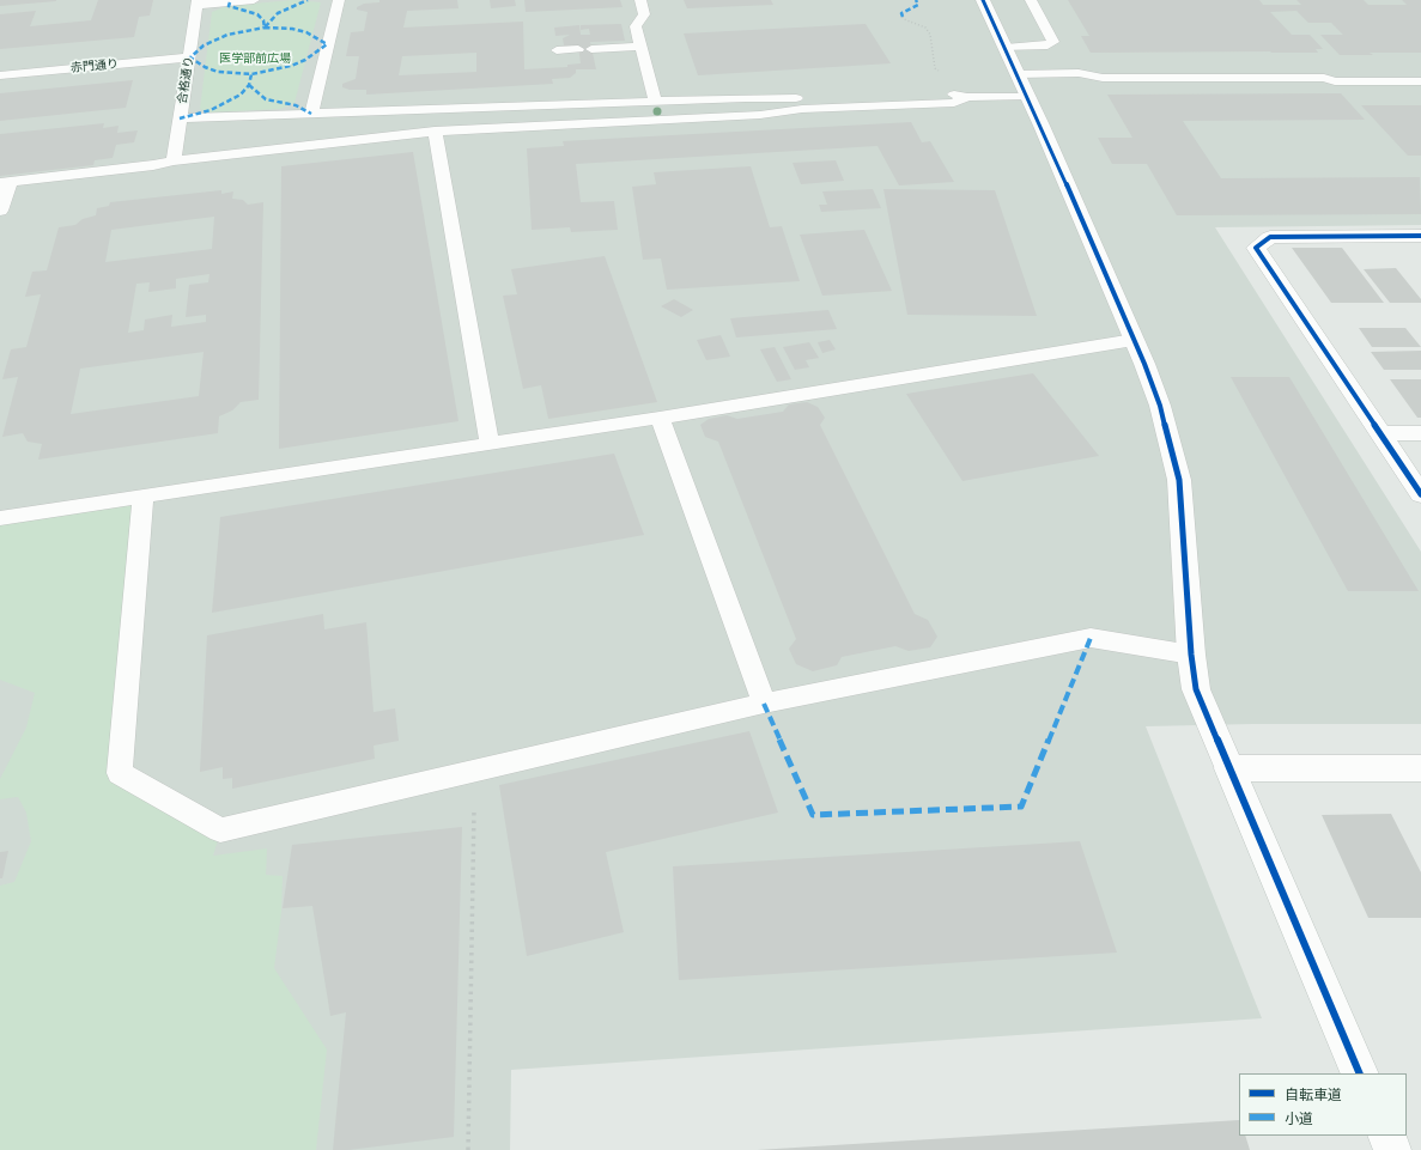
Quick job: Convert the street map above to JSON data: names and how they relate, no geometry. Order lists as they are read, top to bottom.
{
  "streets": {
    "lane": ["赤門通り", "合格通り"]
  },
  "crossings": [
    ["赤門通り", "合格通り"]
  ],
  "parks": ["医学部前広場"],
  "legend": ["自転車道", "小道"]
}
